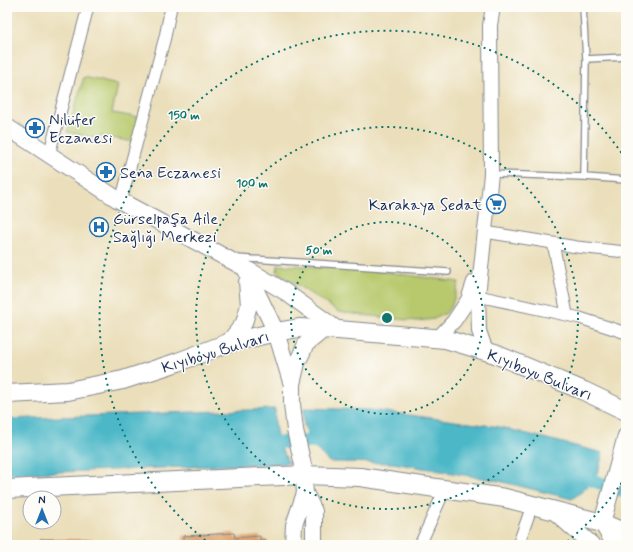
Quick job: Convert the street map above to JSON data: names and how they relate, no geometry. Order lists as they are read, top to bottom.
{
  "streets": {
    "main road": ["Kıyıboyu Bulvarı"]
  },
  "places": {
    "pharmacy": ["Nilüfer Eczanesi", "Sena Eczanesi"],
    "supermarket": ["Karakaya Sedat"],
    "hospital": ["Gürselpaşa Aile Sağlığı Merkezi"]
  },
  "north": "top",
  "rings": ["150 m", "100 m", "50 m"]
}
